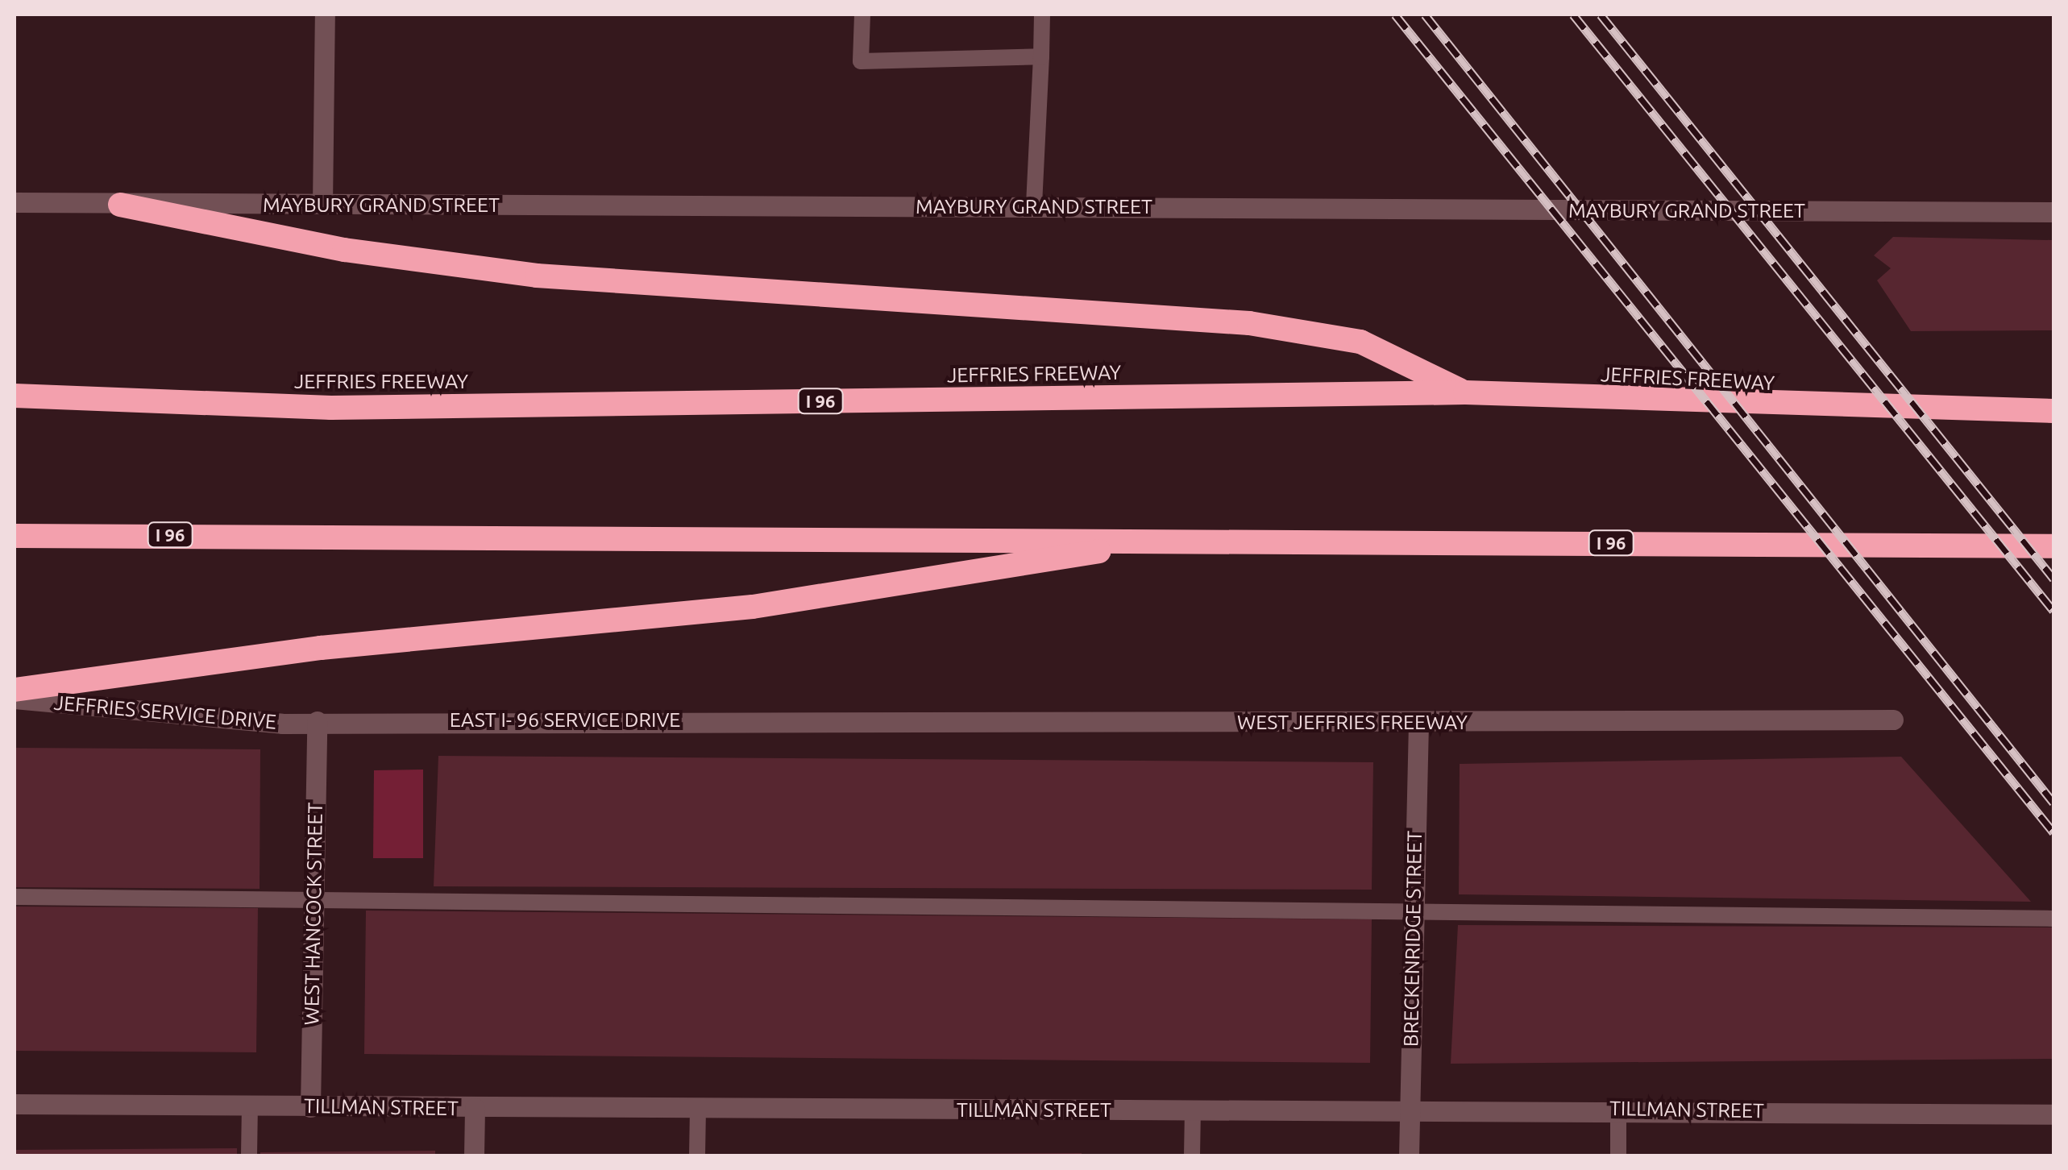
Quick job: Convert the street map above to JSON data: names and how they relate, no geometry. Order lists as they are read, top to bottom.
{
  "streets": {
    "highway": ["JEFFRIES FREEWAY", "I 96"],
    "street": [
      "MAYBURY GRAND STREET",
      "JEFFRIES SERVICE DRIVE",
      "EAST I- 96 SERVICE DRIVE",
      "WEST JEFFRIES FREEWAY",
      "WEST HANCOCK STREET",
      "BRECKENRIDGE STREET",
      "TILLMAN STREET"
    ]
  },
  "crossings": [
    ["JEFFRIES SERVICE DRIVE", "EAST I- 96 SERVICE DRIVE"],
    ["JEFFRIES SERVICE DRIVE", "WEST HANCOCK STREET"],
    ["EAST I- 96 SERVICE DRIVE", "WEST JEFFRIES FREEWAY"],
    ["EAST I- 96 SERVICE DRIVE", "WEST HANCOCK STREET"],
    ["WEST JEFFRIES FREEWAY", "BRECKENRIDGE STREET"],
    ["WEST HANCOCK STREET", "TILLMAN STREET"],
    ["BRECKENRIDGE STREET", "TILLMAN STREET"]
  ]
}
